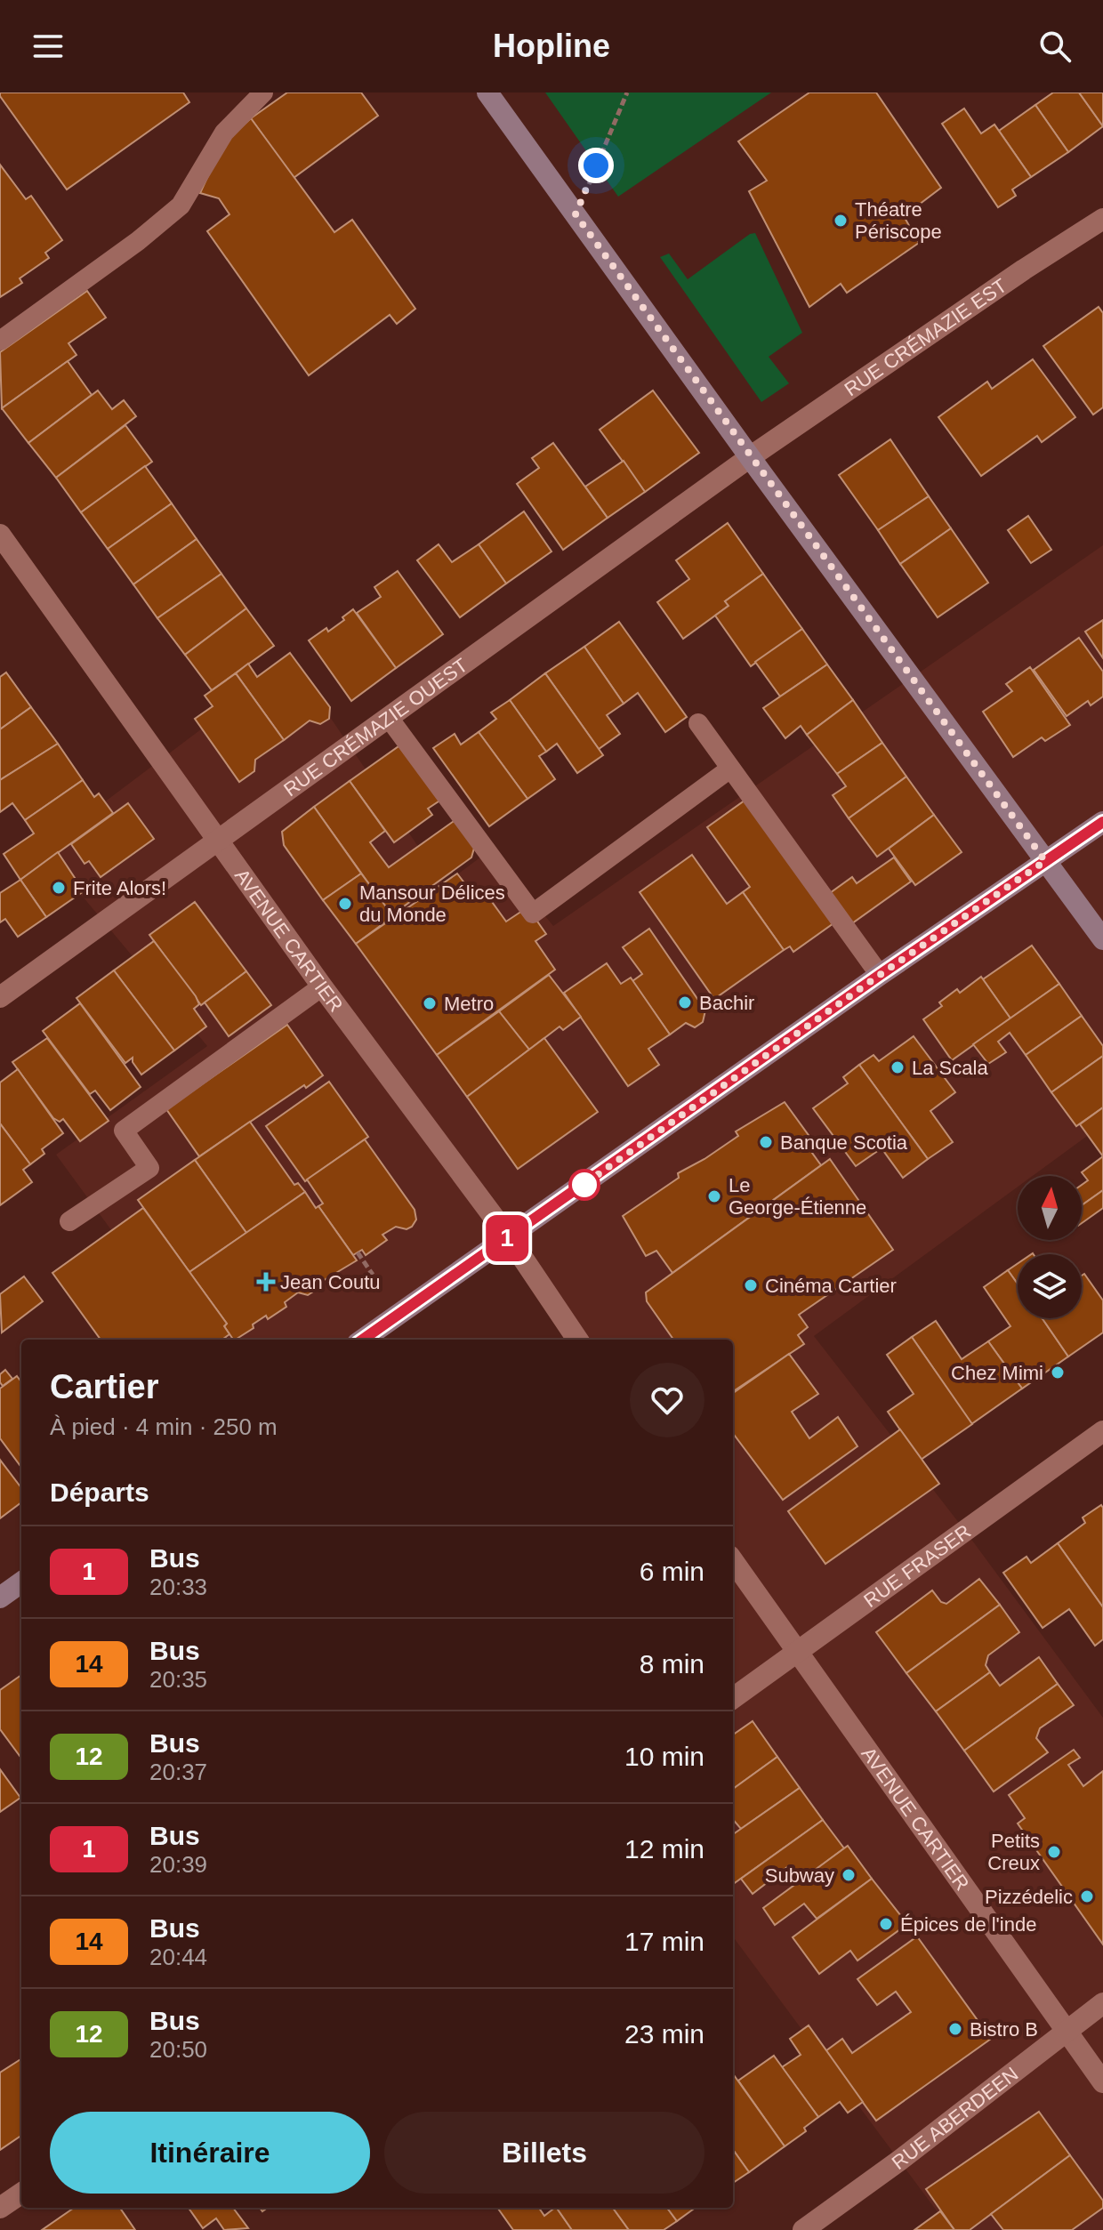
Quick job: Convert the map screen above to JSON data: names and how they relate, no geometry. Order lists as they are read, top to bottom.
{
  "streets": {
    "street": [
      "RUE CRÉMAZIE EST",
      "RUE CRÉMAZIE OUEST",
      "AVENUE CARTIER",
      "RUE FRASER",
      "RUE ABERDEEN"
    ]
  },
  "crossings": [
    ["RUE CRÉMAZIE EST", "RUE CRÉMAZIE OUEST"],
    ["RUE CRÉMAZIE OUEST", "AVENUE CARTIER"],
    ["AVENUE CARTIER", "RUE FRASER"],
    ["AVENUE CARTIER", "RUE ABERDEEN"]
  ],
  "places": {
    "other": [
      "Théatre Périscope",
      "Frite Alors!",
      "Mansour Délices du Monde",
      "Bachir",
      "Metro",
      "La Scala",
      "Banque Scotia",
      "Le George-Étienne",
      "Cinéma Cartier",
      "Chez Mimi",
      "Petits Creux",
      "Subway",
      "Pizzédelic",
      "Épices de l'inde",
      "Bistro B"
    ],
    "health": ["Jean Coutu"]
  },
  "lines": ["bus line 1"],
  "north": "top",
  "page": {
    "header": "Hopline",
    "on_map": "1",
    "heading": [
      ["Cartier", "À pied · 4 min · 250 m"],
      "Départs"
    ],
    "list": [
      {
        "mark": "1",
        "name": "Bus",
        "note": "20:33",
        "value": "6 min"
      },
      {
        "mark": "14",
        "name": "Bus",
        "note": "20:35",
        "value": "8 min"
      },
      {
        "mark": "12",
        "name": "Bus",
        "note": "20:37",
        "value": "10 min"
      },
      {
        "mark": "1",
        "name": "Bus",
        "note": "20:39",
        "value": "12 min"
      },
      {
        "mark": "14",
        "name": "Bus",
        "note": "20:44",
        "value": "17 min"
      },
      {
        "mark": "12",
        "name": "Bus",
        "note": "20:50",
        "value": "23 min"
      }
    ],
    "buttons": ["Itinéraire", "Billets"]
  }
}
